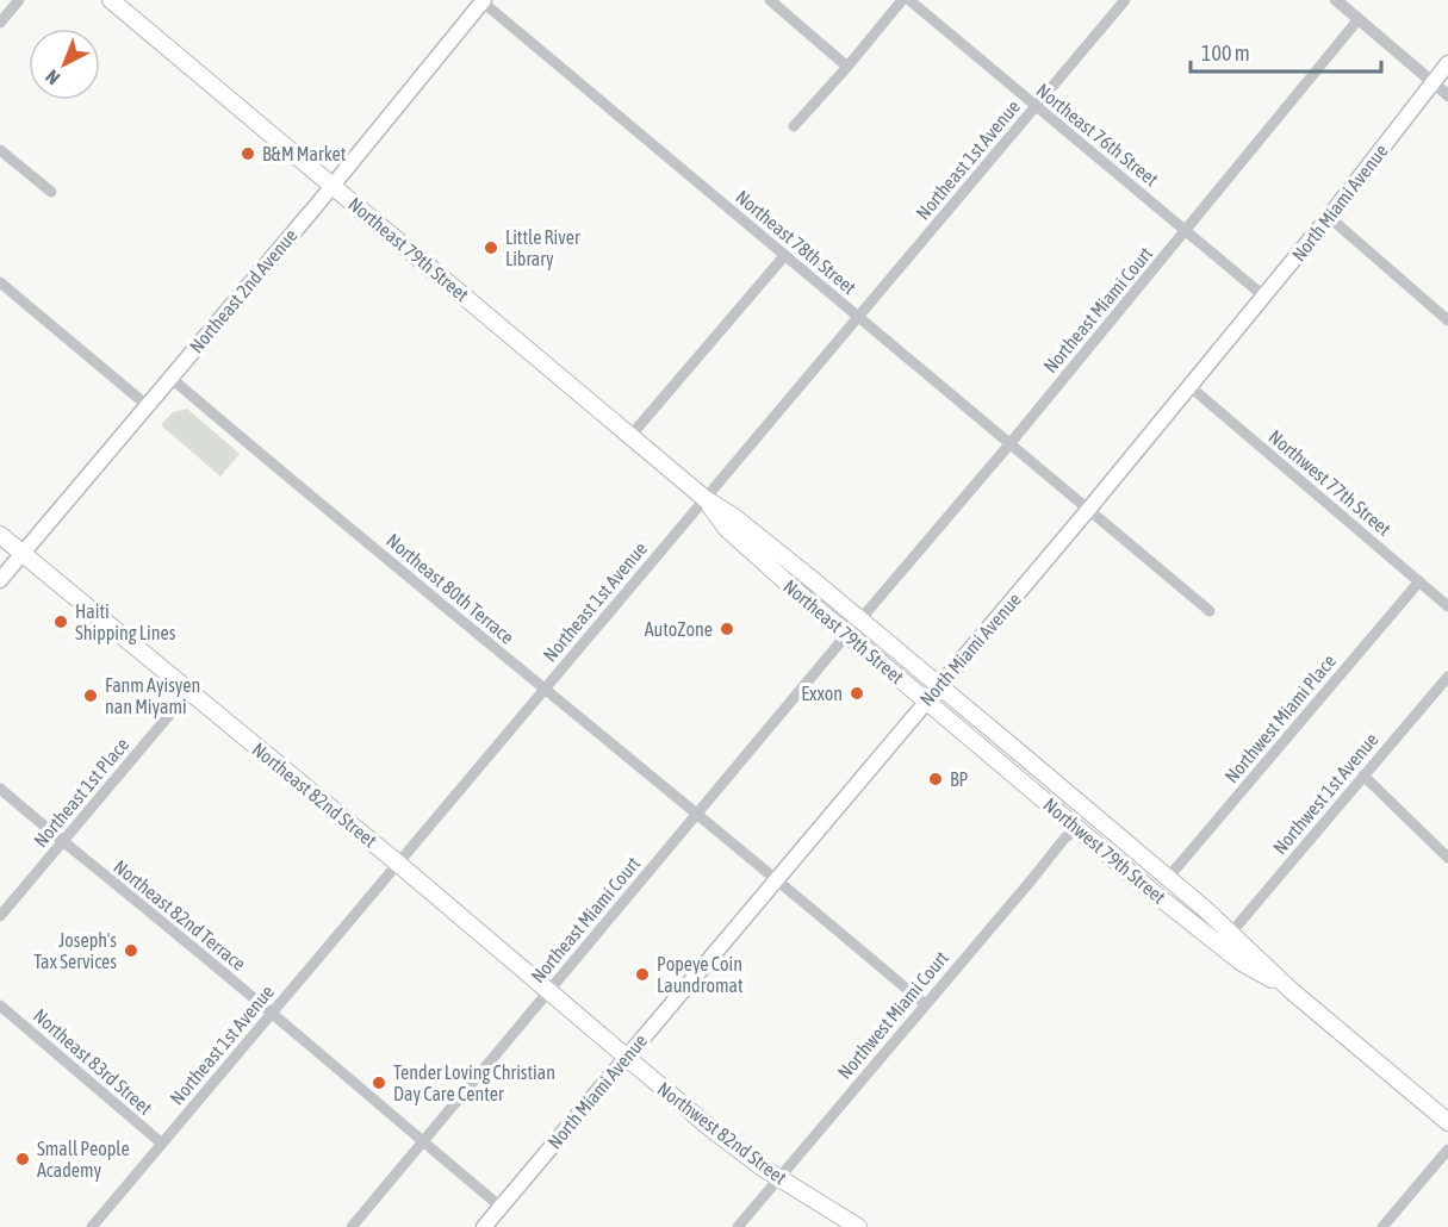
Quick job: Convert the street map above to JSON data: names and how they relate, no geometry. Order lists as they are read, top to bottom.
{
  "streets": {
    "main road": [
      "North Miami Avenue",
      "Northeast 79th Street",
      "Northeast 2nd Avenue",
      "Northeast 82nd Street",
      "Northwest 79th Street",
      "Northwest 82nd Street"
    ],
    "street": [
      "Northeast 76th Street",
      "Northeast 1st Avenue",
      "Northeast 78th Street",
      "Northeast Miami Court",
      "Northwest 77th Street",
      "Northeast 80th Terrace",
      "Northwest Miami Place",
      "Northeast 1st Place",
      "Northwest 1st Avenue",
      "Northeast 82nd Terrace",
      "Northwest Miami Court",
      "Northeast 83rd Street"
    ]
  },
  "crossings": [
    ["Northeast 76th Street", "Northeast 1st Avenue"],
    ["Northeast 76th Street", "North Miami Avenue"],
    ["Northeast 76th Street", "Northeast Miami Court"],
    ["Northeast 1st Avenue", "Northeast 78th Street"],
    ["Northeast 1st Avenue", "Northeast 79th Street"],
    ["Northeast 1st Avenue", "Northeast 80th Terrace"],
    ["Northeast 1st Avenue", "Northeast 82nd Street"],
    ["Northeast 1st Avenue", "Northeast 82nd Terrace"],
    ["Northeast 1st Avenue", "Northeast 83rd Street"],
    ["North Miami Avenue", "Northeast 78th Street"],
    ["North Miami Avenue", "Northeast 79th Street"],
    ["North Miami Avenue", "Northwest 77th Street"],
    ["North Miami Avenue", "Northeast 80th Terrace"],
    ["North Miami Avenue", "Northeast 82nd Street"],
    ["North Miami Avenue", "Northwest 79th Street"],
    ["North Miami Avenue", "Northeast 82nd Terrace"],
    ["North Miami Avenue", "Northwest 82nd Street"],
    ["Northeast 78th Street", "Northeast 2nd Avenue"],
    ["Northeast 78th Street", "Northeast Miami Court"],
    ["Northeast 79th Street", "Northeast 2nd Avenue"],
    ["Northeast 79th Street", "Northeast Miami Court"],
    ["Northeast 79th Street", "Northwest 79th Street"],
    ["Northeast 2nd Avenue", "Northeast 80th Terrace"],
    ["Northeast 2nd Avenue", "Northeast 82nd Street"],
    ["Northeast Miami Court", "Northeast 80th Terrace"],
    ["Northeast Miami Court", "Northeast 82nd Street"],
    ["Northeast Miami Court", "Northeast 82nd Terrace"],
    ["Northwest 77th Street", "Northwest Miami Place"],
    ["Northeast 80th Terrace", "Northwest Miami Court"],
    ["Northwest Miami Place", "Northwest 79th Street"],
    ["Northeast 1st Place", "Northeast 82nd Street"],
    ["Northeast 1st Place", "Northeast 82nd Terrace"],
    ["Northwest 1st Avenue", "Northwest 79th Street"],
    ["Northeast 82nd Street", "Northwest 82nd Street"],
    ["Northwest 79th Street", "Northwest Miami Court"],
    ["Northwest Miami Court", "Northwest 82nd Street"]
  ],
  "places": [
    "B&M Market",
    "Little River Library",
    "Haiti Shipping Lines",
    "AutoZone",
    "Exxon",
    "Fanm Ayisyen nan Miyami",
    "BP",
    "Joseph's Tax Services",
    "Popeye Coin Laundromat",
    "Tender Loving Christian Day Care Center",
    "Small People Academy"
  ],
  "scale_bar": "100 m",
  "north": "bottom left"
}
